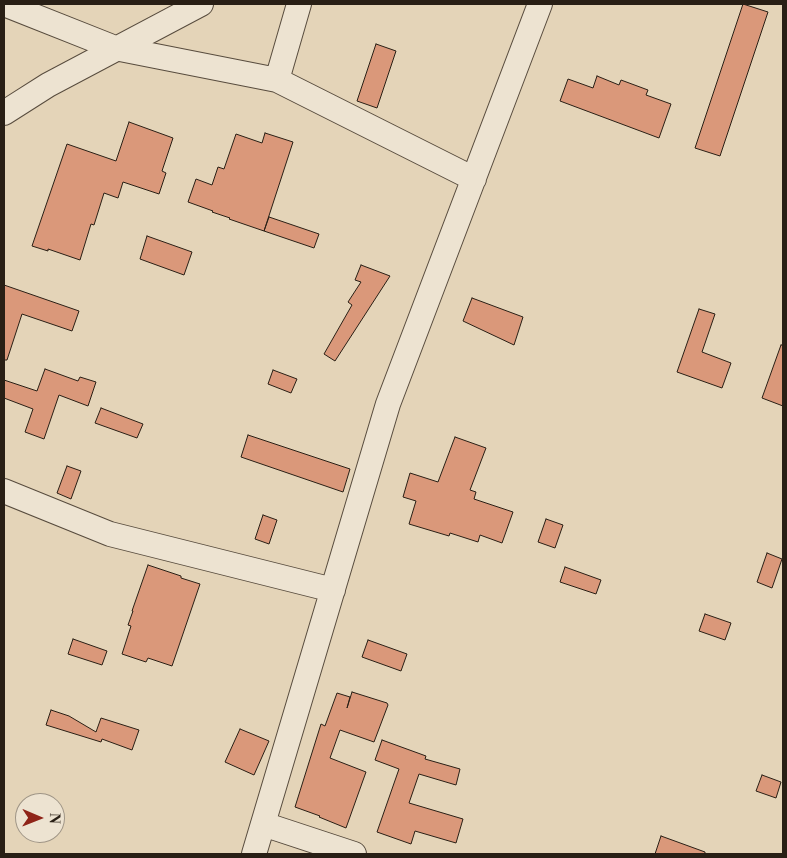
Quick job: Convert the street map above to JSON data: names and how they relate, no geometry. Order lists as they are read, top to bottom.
{
  "north": "right"
}
